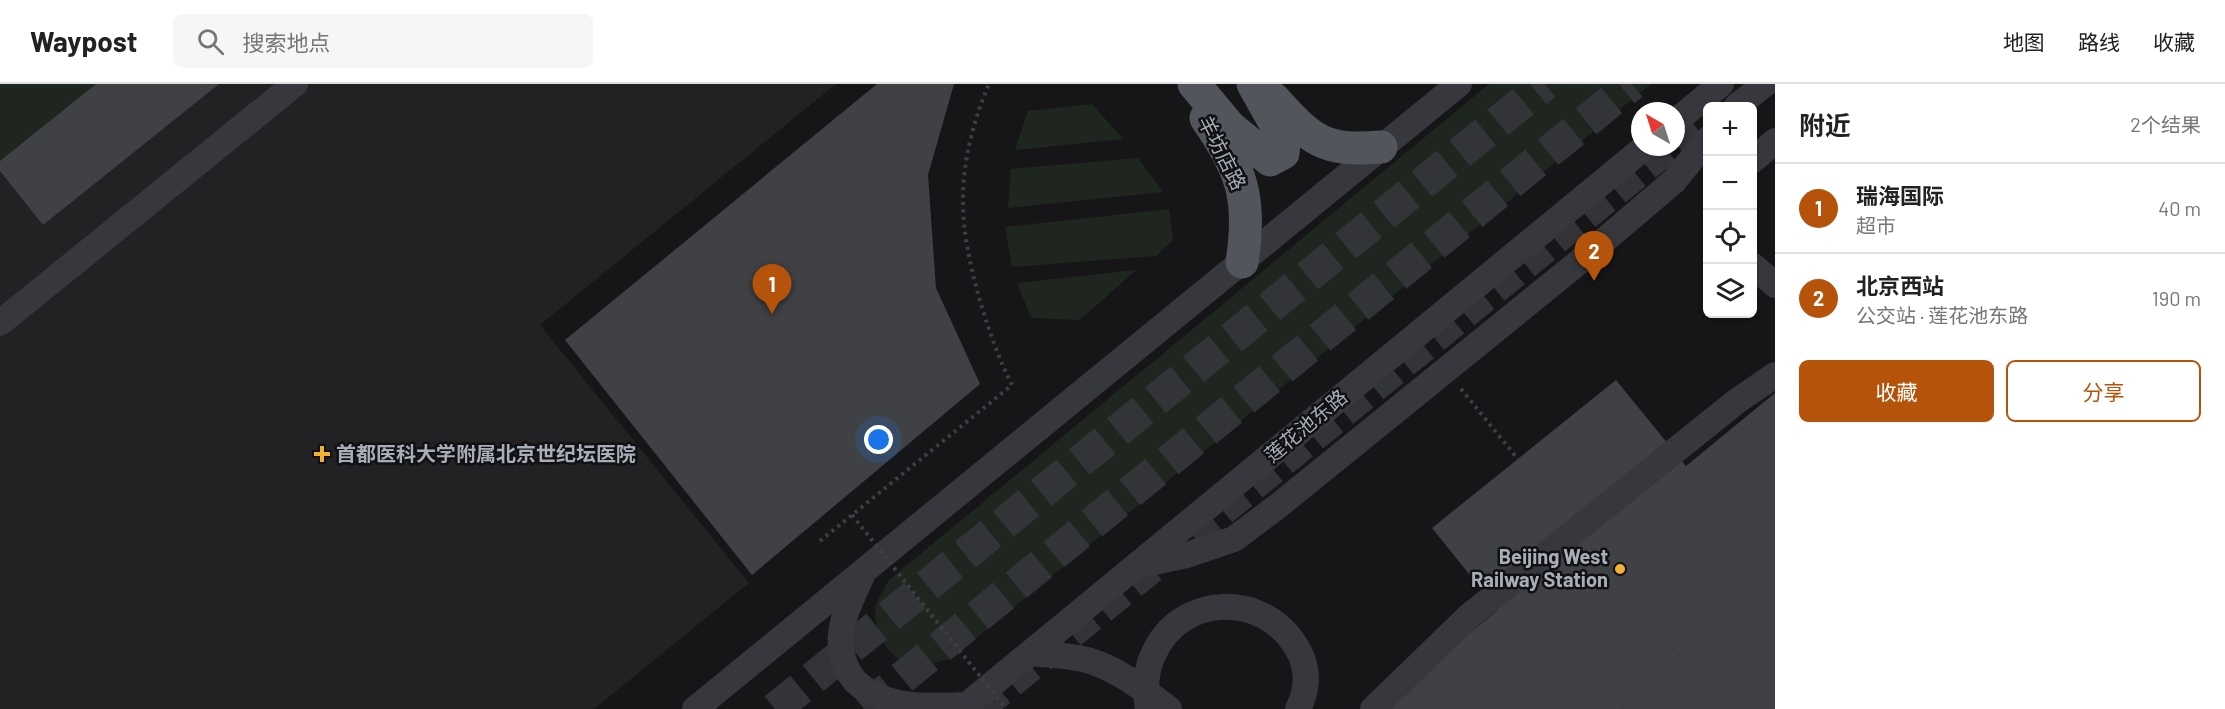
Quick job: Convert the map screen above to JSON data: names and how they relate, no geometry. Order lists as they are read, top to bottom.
{
  "streets": {
    "main road": ["羊坊店路"],
    "street": ["莲花池东路"]
  },
  "places": {
    "health": ["首都医科大学附属北京世纪坛医院"],
    "other": ["Beijing West Railway Station"]
  },
  "north": "top left",
  "page": {
    "header": "Waypost",
    "search": "搜索地点",
    "nav": ["地图", "路线", "收藏"],
    "heading": ["附近", "2个结果"],
    "map_buttons": ["+", "−"],
    "list": [
      {
        "mark": "1",
        "name": "瑞海国际",
        "note": "超市",
        "value": "40 m"
      },
      {
        "mark": "2",
        "name": "北京西站",
        "note": "公交站 · 莲花池东路",
        "value": "190 m"
      }
    ],
    "pins": ["2", "1"],
    "buttons": ["收藏", "分享"]
  }
}
